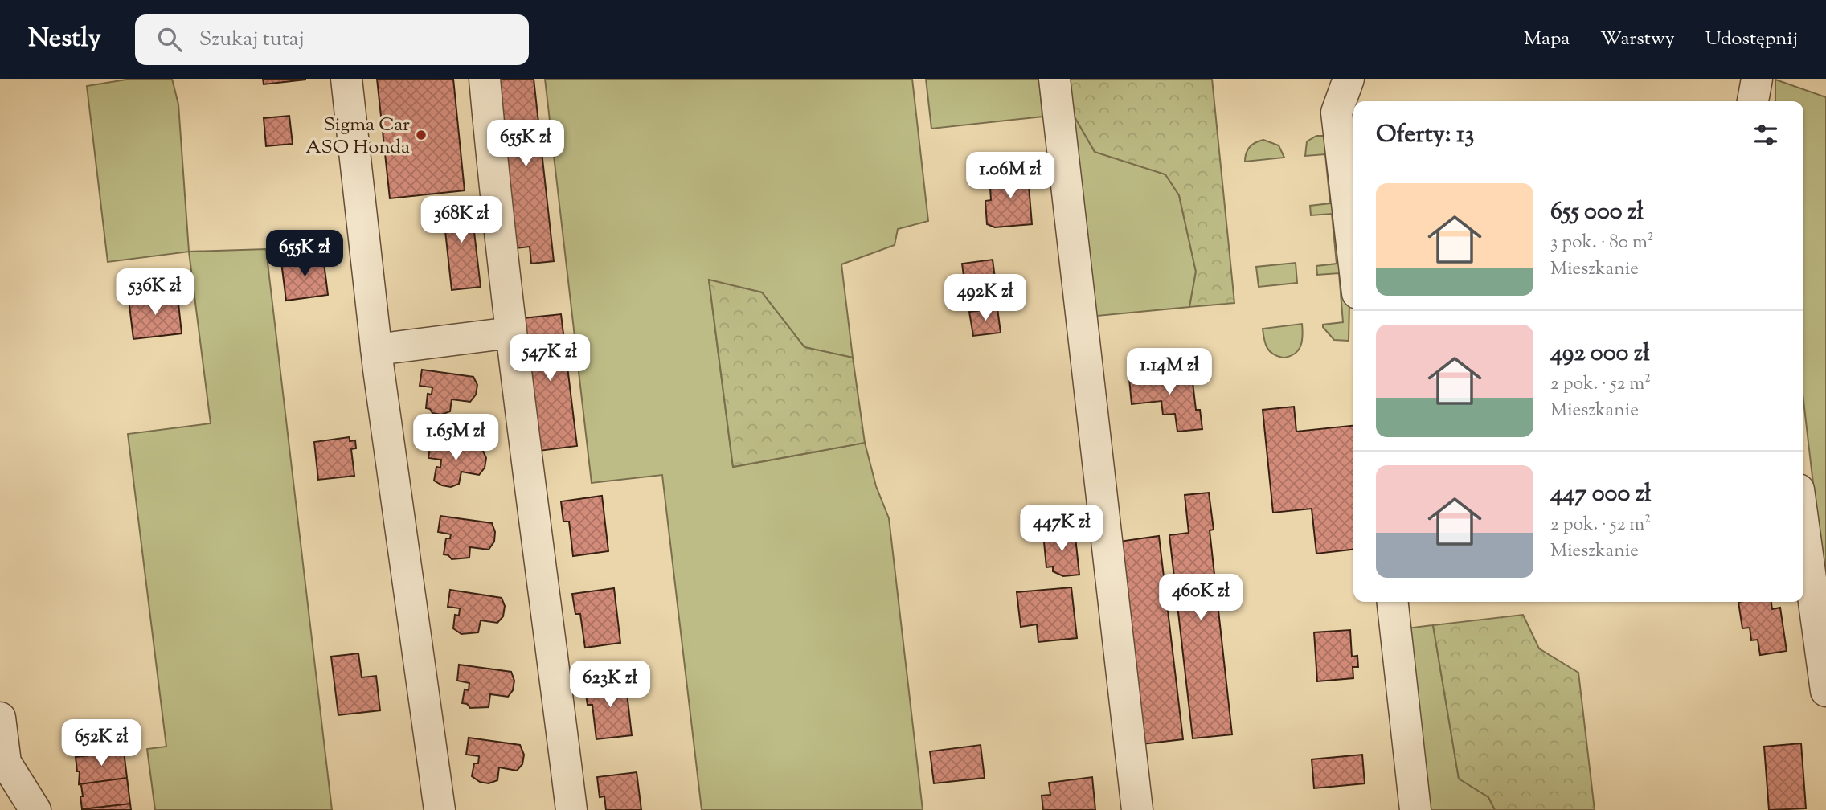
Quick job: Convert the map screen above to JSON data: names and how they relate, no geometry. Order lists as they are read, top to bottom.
{
  "places": ["Sigma Car ASO Honda"],
  "page": {
    "header": "Nestly",
    "search": "Szukaj tutaj",
    "nav": ["Mapa", "Warstwy", "Udostępnij"],
    "heading": "Oferty: 13",
    "price": [
      "655K zł",
      "1.06M zł",
      "368K zł",
      "655K zł",
      "536K zł",
      "492K zł",
      "547K zł",
      "1.14M zł",
      "1.65M zł",
      "447K zł",
      "460K zł",
      "623K zł",
      "652K zł"
    ],
    "list": [
      {
        "name": "655 000 zł",
        "note": "3 pok. · 80 m² · Mieszkanie"
      },
      {
        "name": "492 000 zł",
        "note": "2 pok. · 52 m² · Mieszkanie"
      },
      {
        "name": "447 000 zł",
        "note": "2 pok. · 52 m² · Mieszkanie"
      }
    ]
  }
}
